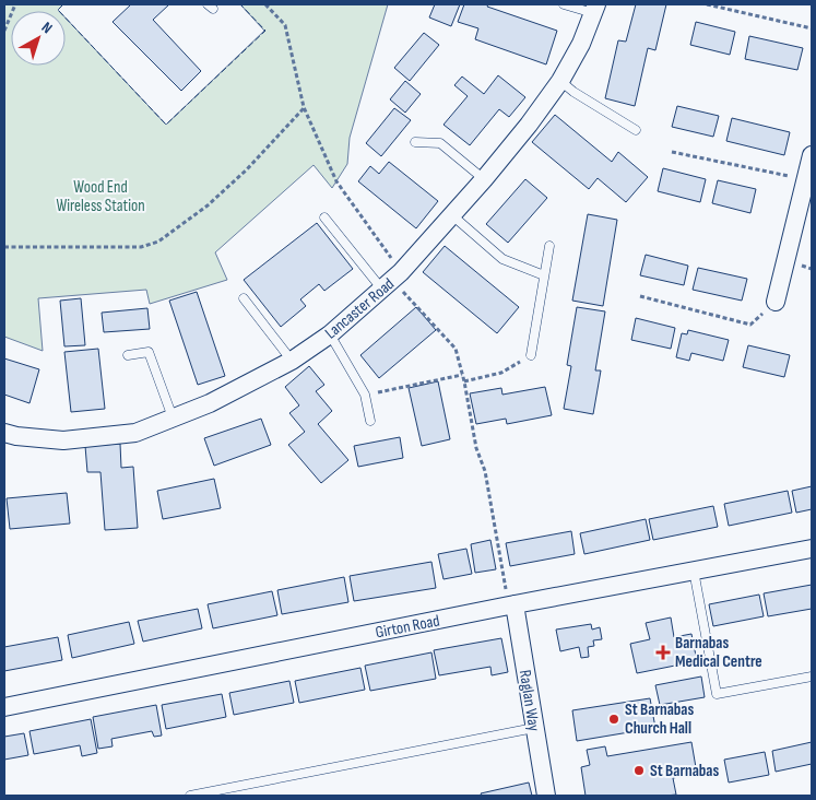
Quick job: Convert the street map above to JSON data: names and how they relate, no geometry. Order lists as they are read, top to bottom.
{
  "streets": {
    "street": ["Lancaster Road", "Girton Road", "Raglan Way"]
  },
  "crossings": [
    ["Girton Road", "Raglan Way"]
  ],
  "parks": ["Wood End Wireless Station"],
  "places": {
    "health": ["Barnabas Medical Centre"],
    "other": ["St Barnabas Church Hall", "St Barnabas"]
  },
  "north": "top right"
}
